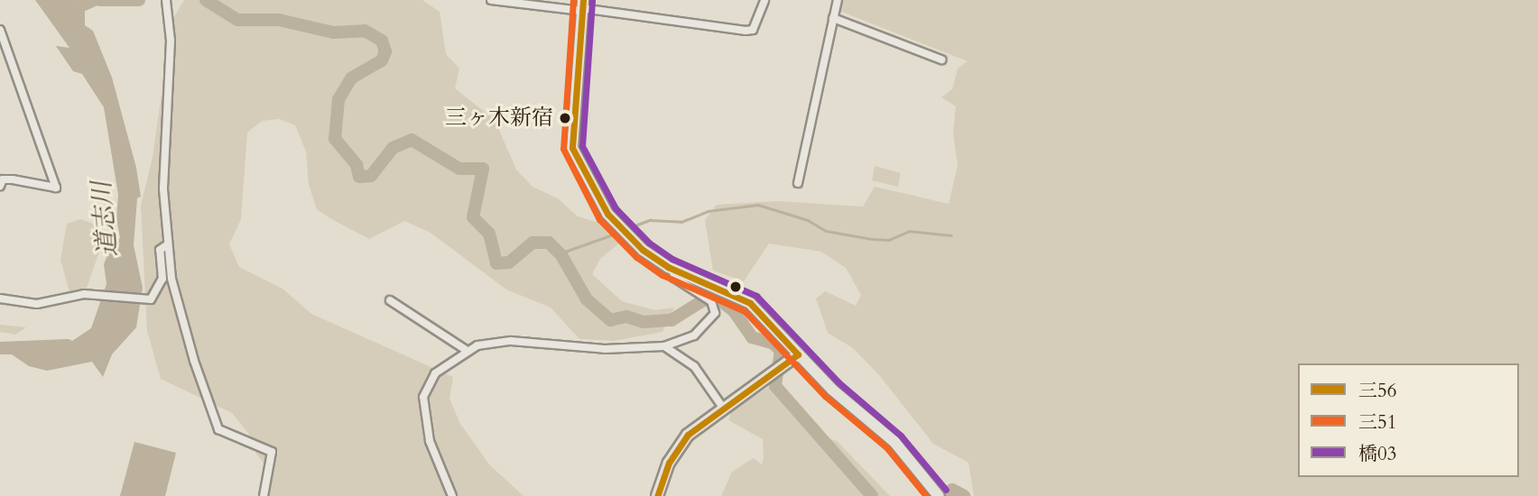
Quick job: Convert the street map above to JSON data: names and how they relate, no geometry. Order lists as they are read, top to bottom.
{
  "water": ["道志川"],
  "places": ["三ヶ木新宿"],
  "lines": ["transit line 三56", "transit line 三51", "transit line 橋03"],
  "legend": ["三56", "三51", "橋03"]
}
